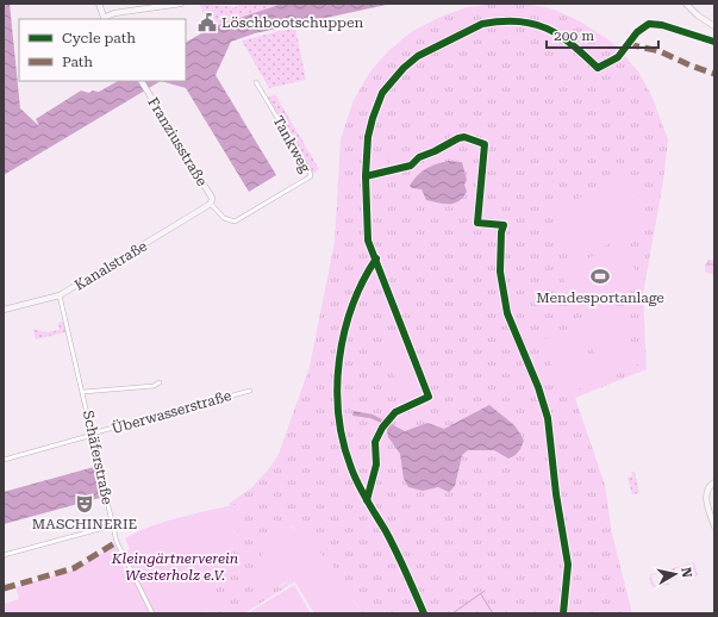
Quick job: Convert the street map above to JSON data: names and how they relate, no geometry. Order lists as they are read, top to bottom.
{
  "streets": {
    "main road": ["Franziusstraße", "Kanalstraße"],
    "street": ["Tankweg", "Überwasserstraße", "Schäferstraße"]
  },
  "crossings": [
    ["Franziusstraße", "Tankweg"],
    ["Franziusstraße", "Kanalstraße"],
    ["Tankweg", "Kanalstraße"],
    ["Kanalstraße", "Schäferstraße"],
    ["Überwasserstraße", "Schäferstraße"]
  ],
  "parks": ["Kleingärtnerverein Westerholz e.V."],
  "places": {
    "public building": ["Löschbootschuppen"],
    "sports": ["Mendesportanlage"],
    "theatre": ["MASCHINERIE"]
  },
  "legend": ["Cycle path", "Path"],
  "scale_bar": "200 m",
  "north": "right"
}
